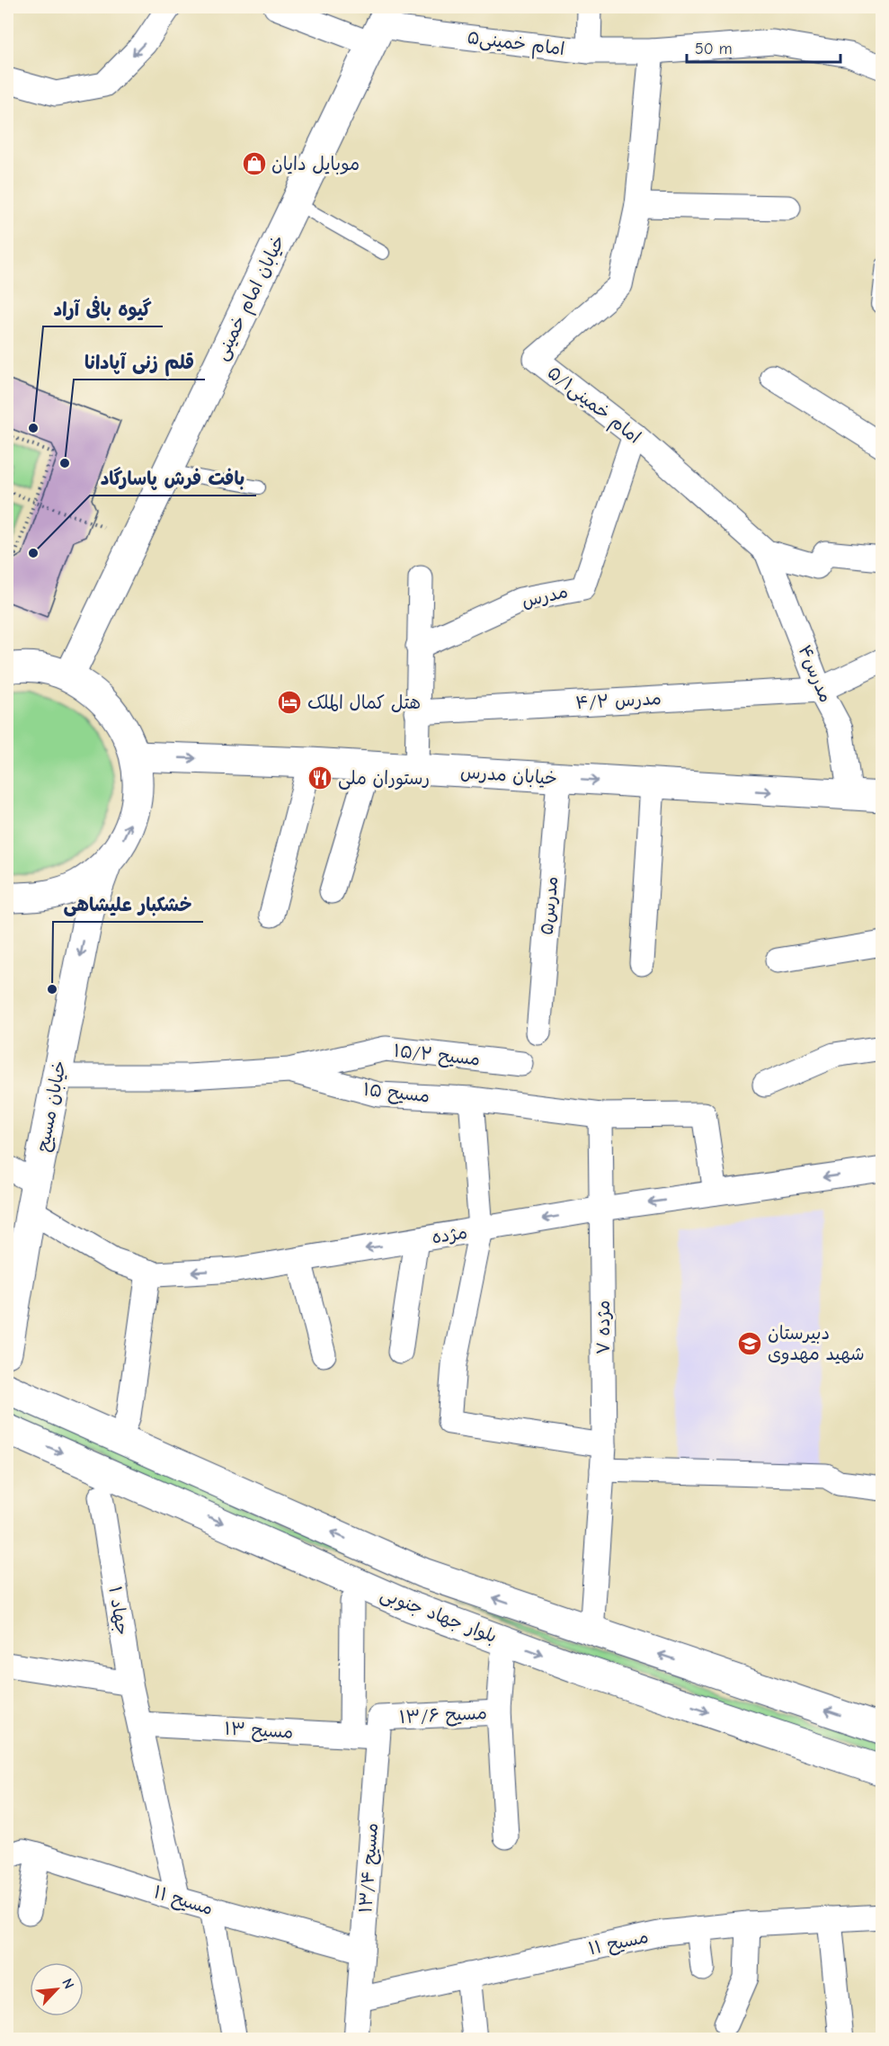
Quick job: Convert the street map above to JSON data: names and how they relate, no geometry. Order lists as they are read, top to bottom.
{
  "streets": {
    "main road": [
      "خیابان امام خمینی",
      "خیابان مدرس",
      "خیابان مسیح",
      "بلوار جهاد جنوبی"
    ],
    "street": [
      "امام خمینی۵",
      "امام خمینی۵/۱",
      "مدرس",
      "مدرس۴",
      "مدرس ۴/۲",
      "مدرس۵",
      "مسیح ۱۵/۲",
      "مسیح ۱۵",
      "مژده",
      "مژده ۷",
      "جهاد ۱",
      "مسیح ۱۳/۶",
      "مسیح ۱۳",
      "مسیح ۱۳/۴",
      "مسیح ۱۱"
    ]
  },
  "crossings": [
    ["امام خمینی۵", "خیابان امام خمینی"],
    ["امام خمینی۵", "امام خمینی۵/۱"],
    ["امام خمینی۵/۱", "مدرس"],
    ["امام خمینی۵/۱", "مدرس۴"],
    ["مدرس۴", "مدرس ۴/۲"],
    ["مدرس۴", "خیابان مدرس"],
    ["خیابان مدرس", "مدرس۵"],
    ["مسیح ۱۵/۲", "مسیح ۱۵"],
    ["مسیح ۱۵", "خیابان مسیح"],
    ["مسیح ۱۵", "مژده"],
    ["مسیح ۱۵", "مژده ۷"],
    ["خیابان مسیح", "مژده"],
    ["مژده", "مژده ۷"],
    ["مژده ۷", "بلوار جهاد جنوبی"],
    ["جهاد ۱", "مسیح ۱۳"],
    ["جهاد ۱", "مسیح ۱۱"],
    ["مسیح ۱۳/۶", "مسیح ۱۳"],
    ["مسیح ۱۳/۶", "مسیح ۱۳/۴"],
    ["مسیح ۱۳", "مسیح ۱۳/۴"],
    ["مسیح ۱۳/۴", "مسیح ۱۱"]
  ],
  "one_way": ["خیابان مدرس", "خیابان مسیح", "مژده"],
  "places": {
    "shop": ["موبایل دایان"],
    "other": [
      "گیوه بافی آراد",
      "قلم زنی آپادانا",
      "بافت فرش پاسارگاد",
      "خشکبار علیشاهی"
    ],
    "hotel": ["هتل کمال الملک"],
    "restaurant": ["رستوران ملی"],
    "school or university": ["دبیرستان شهید مهدوی"]
  },
  "scale_bar": "50 m",
  "north": "top right"
}
